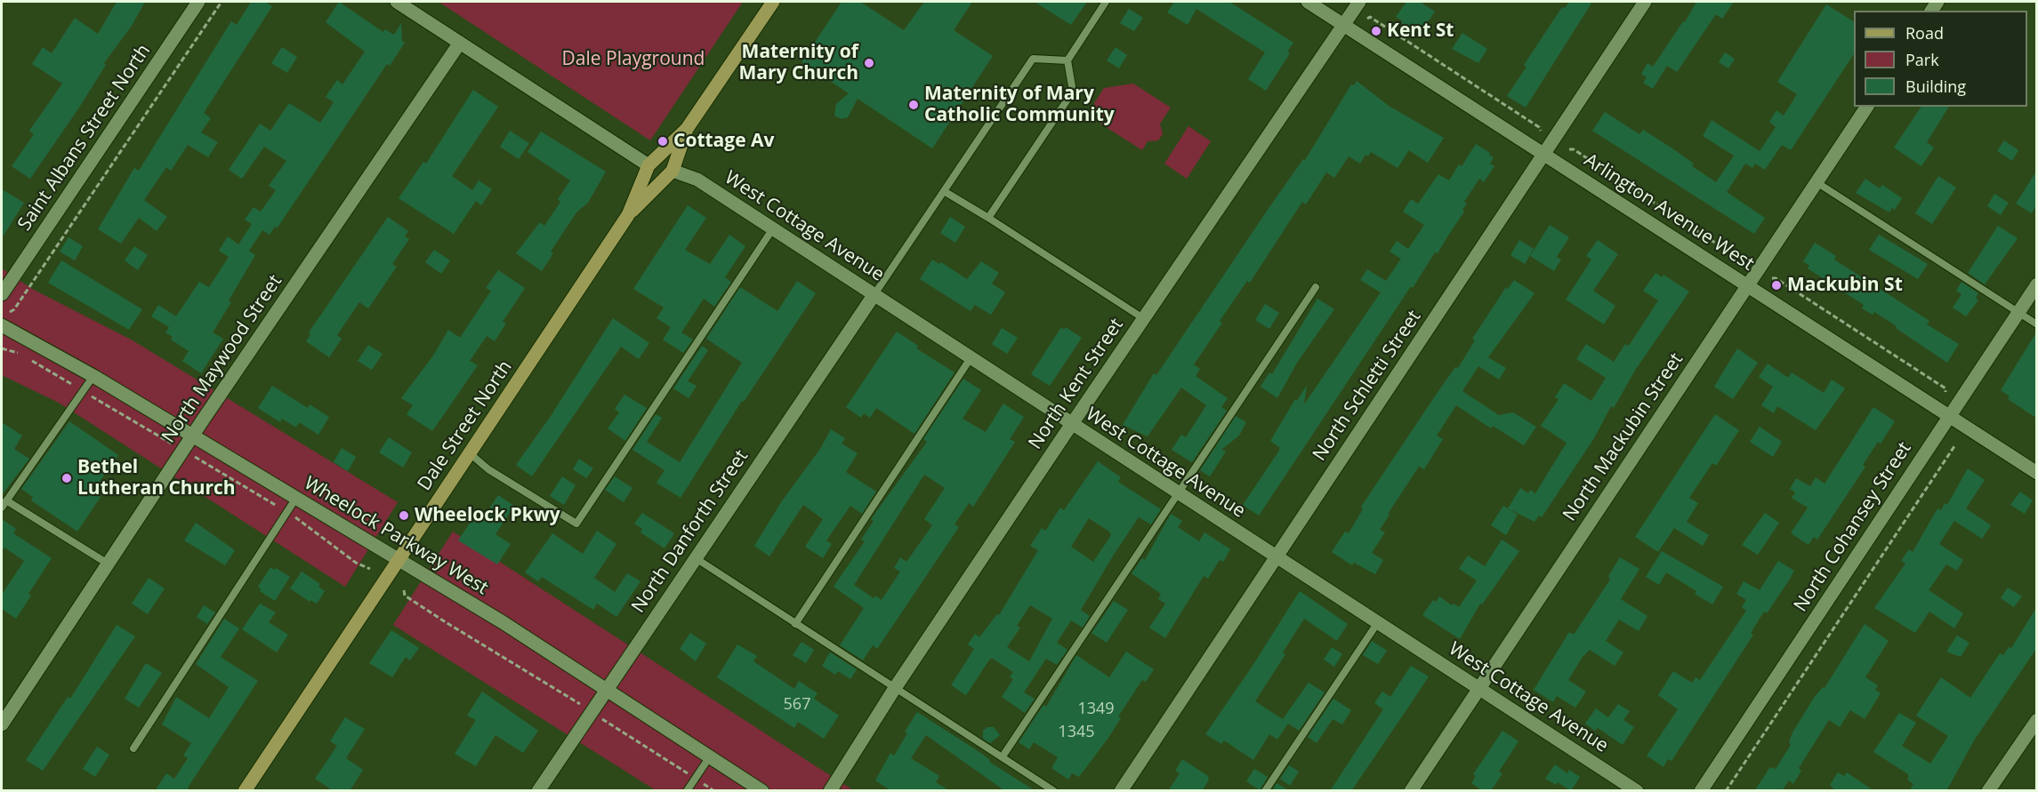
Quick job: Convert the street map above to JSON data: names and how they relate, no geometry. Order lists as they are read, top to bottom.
{
  "streets": {
    "main road": ["Dale Street North"],
    "street": [
      "Saint Albans Street North",
      "Arlington Avenue West",
      "West Cottage Avenue",
      "North Maywood Street",
      "North Kent Street",
      "North Schletti Street",
      "North Mackubin Street",
      "North Cohansey Street",
      "North Danforth Street",
      "Wheelock Parkway West"
    ]
  },
  "crossings": [
    ["Arlington Avenue West", "North Kent Street"],
    ["Arlington Avenue West", "North Schletti Street"],
    ["Arlington Avenue West", "North Mackubin Street"],
    ["Arlington Avenue West", "North Cohansey Street"],
    ["West Cottage Avenue", "North Kent Street"],
    ["West Cottage Avenue", "North Schletti Street"],
    ["West Cottage Avenue", "Dale Street North"],
    ["West Cottage Avenue", "North Mackubin Street"],
    ["West Cottage Avenue", "North Danforth Street"],
    ["North Maywood Street", "Wheelock Parkway West"],
    ["Dale Street North", "Wheelock Parkway West"],
    ["North Danforth Street", "Wheelock Parkway West"]
  ],
  "parks": ["Dale Playground"],
  "places": [
    "Kent St",
    "Maternity of Mary Church",
    "Maternity of Mary Catholic Community",
    "Cottage Av",
    "Mackubin St",
    "Bethel Lutheran Church",
    "Wheelock Pkwy"
  ],
  "house_numbers": ["567", "1349", "1345"],
  "legend": ["Road", "Park", "Building"]
}
